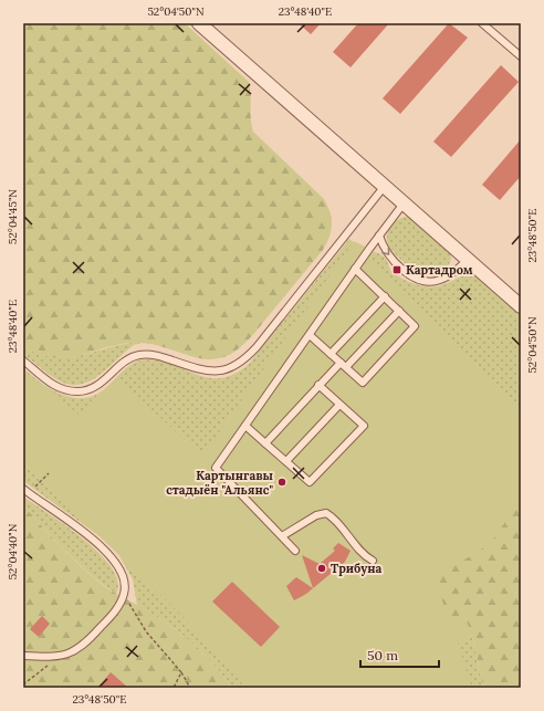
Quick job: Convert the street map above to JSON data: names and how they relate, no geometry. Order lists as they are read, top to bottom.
{
  "places": {
    "transit": ["Картадром"],
    "other": ["Картынгавы стадыён \"Альянс\"", "Трибуна"]
  },
  "scale_bar": "50 m",
  "coordinates": [
    "52°04'50\"N",
    "23°48'40\"E",
    "52°04'45\"N",
    "23°48'50\"E",
    "52°04'40\"N"
  ]
}
